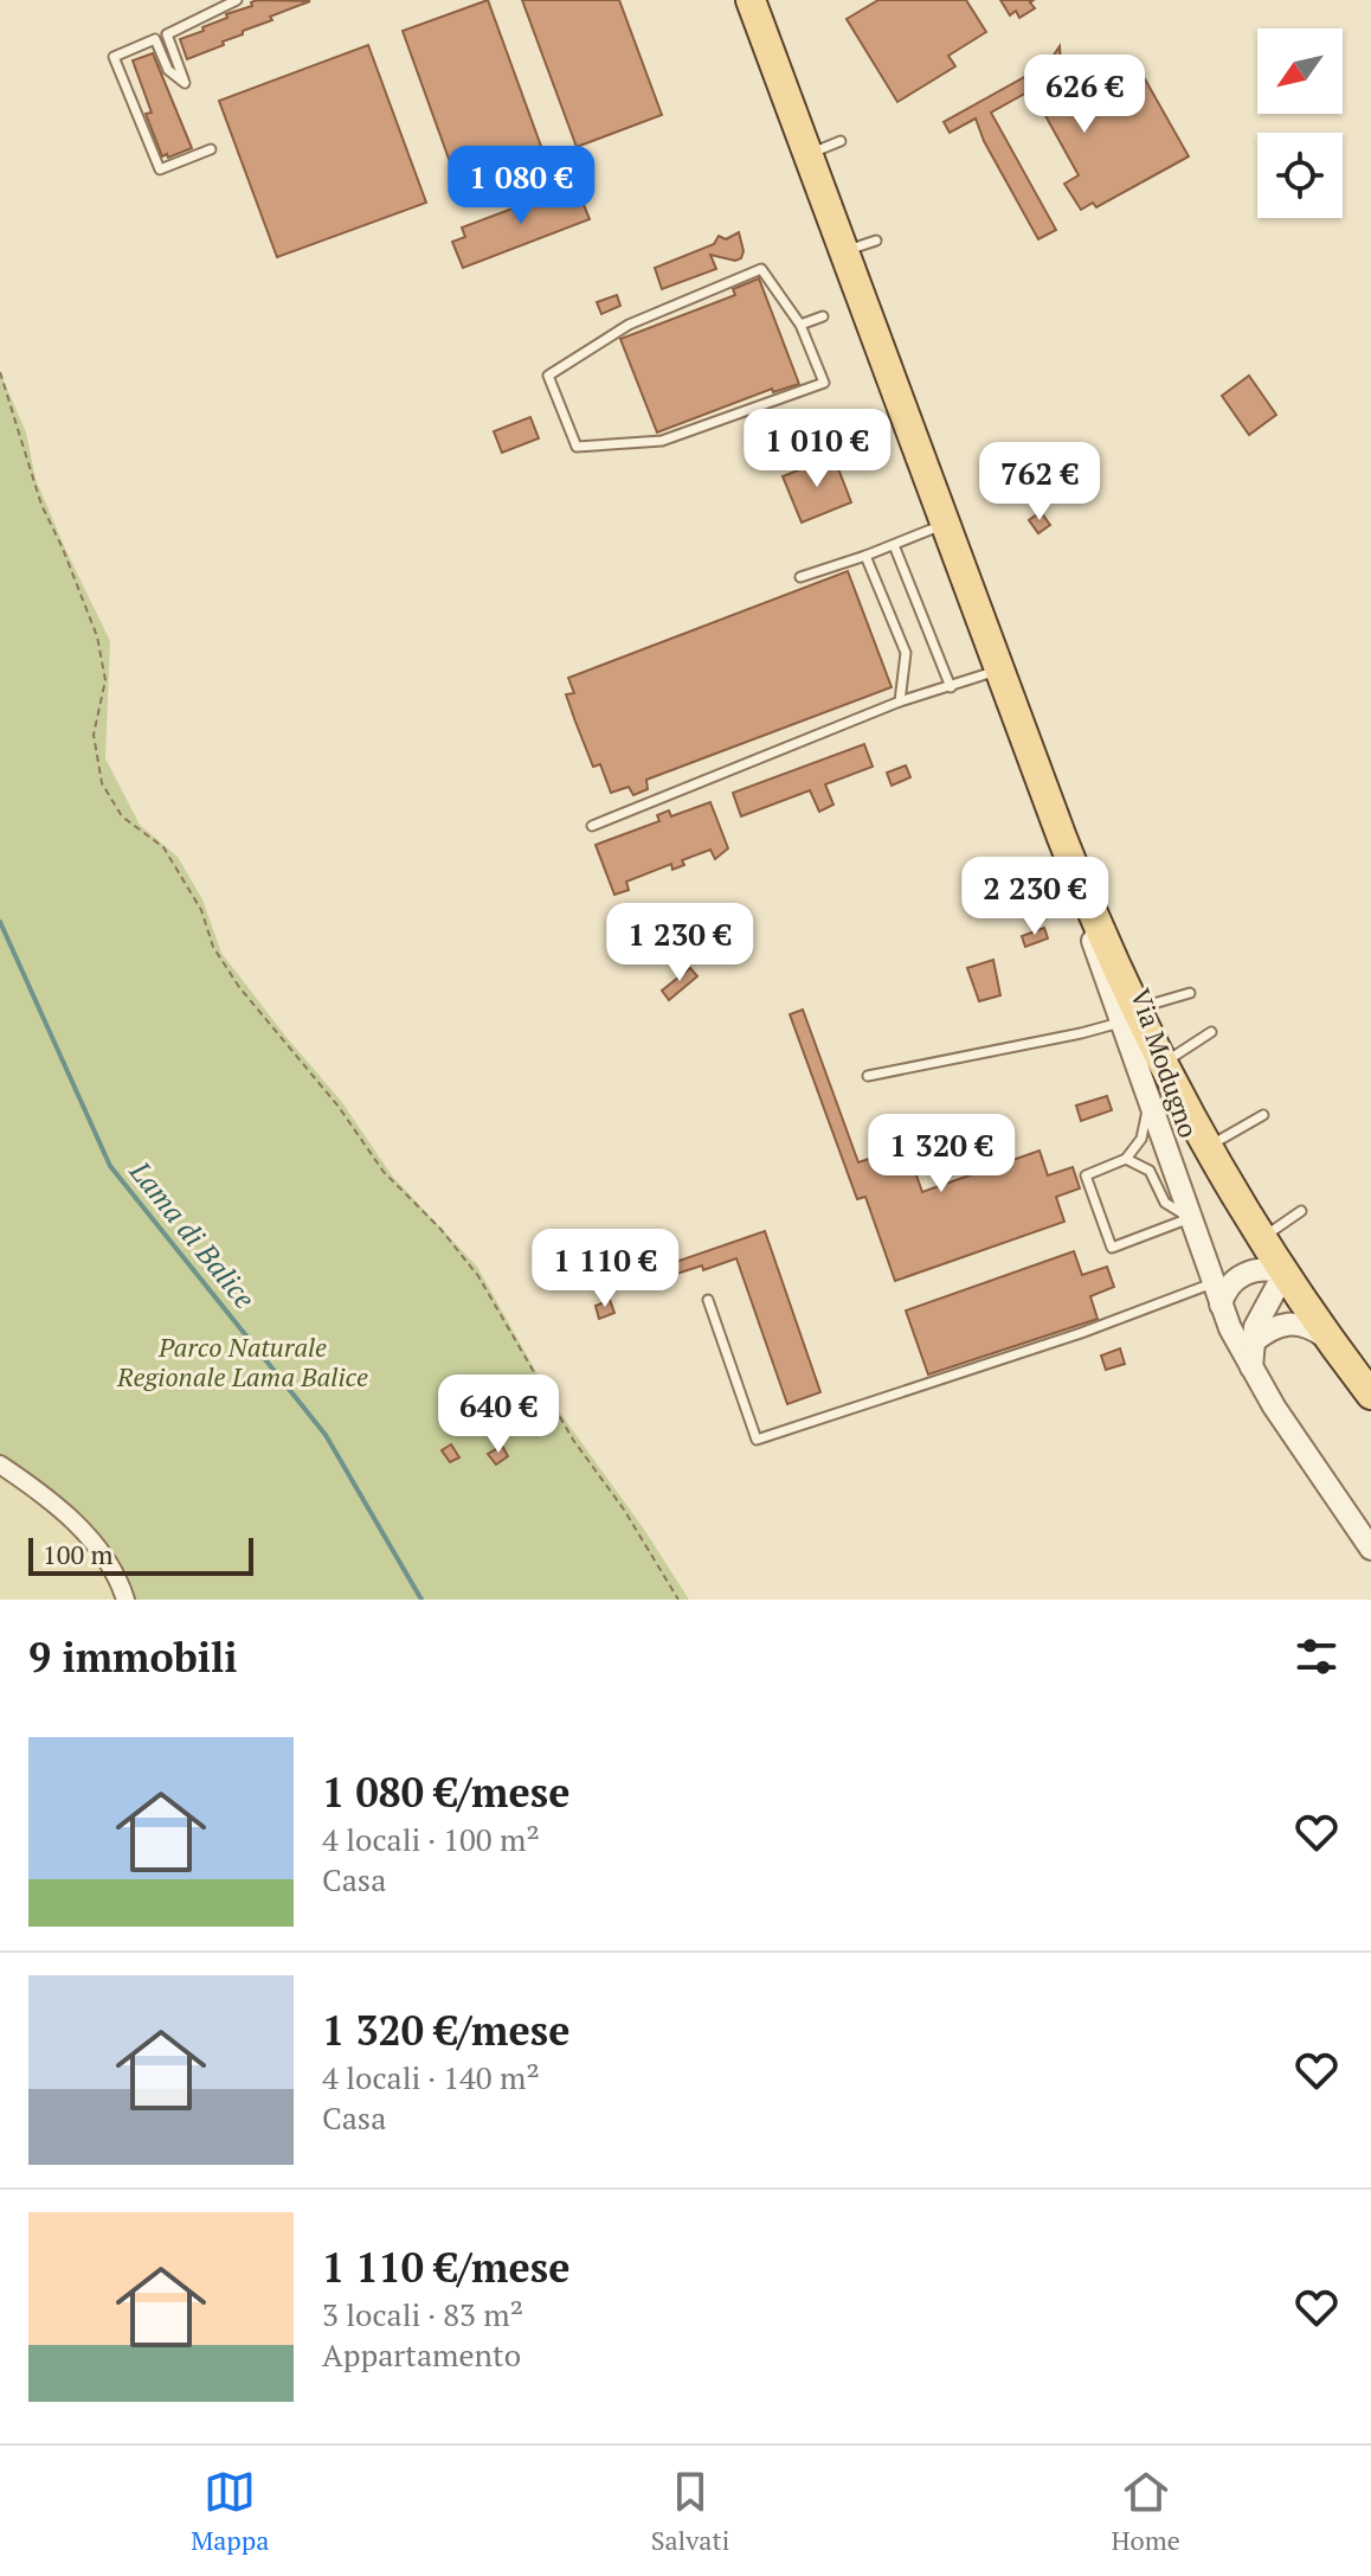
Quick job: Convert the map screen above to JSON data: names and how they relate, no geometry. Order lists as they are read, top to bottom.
{
  "streets": {
    "street": ["Via Modugno"]
  },
  "water": ["Lama di Balice"],
  "parks": ["Parco Naturale Regionale Lama Balice"],
  "scale_bar": "100 m",
  "north": "bottom left",
  "page": {
    "price": [
      "626 €",
      "1 080 €",
      "1 010 €",
      "762 €",
      "2 230 €",
      "1 230 €",
      "1 320 €",
      "1 110 €",
      "640 €"
    ],
    "scale": "100 m",
    "heading": "9 immobili",
    "list": [
      {
        "name": "1 080 €/mese",
        "note": "4 locali · 100 m² · Casa"
      },
      {
        "name": "1 320 €/mese",
        "note": "4 locali · 140 m² · Casa"
      },
      {
        "name": "1 110 €/mese",
        "note": "3 locali · 83 m² · Appartamento"
      }
    ],
    "tabs": ["Mappa", "Salvati", "Home"]
  }
}
